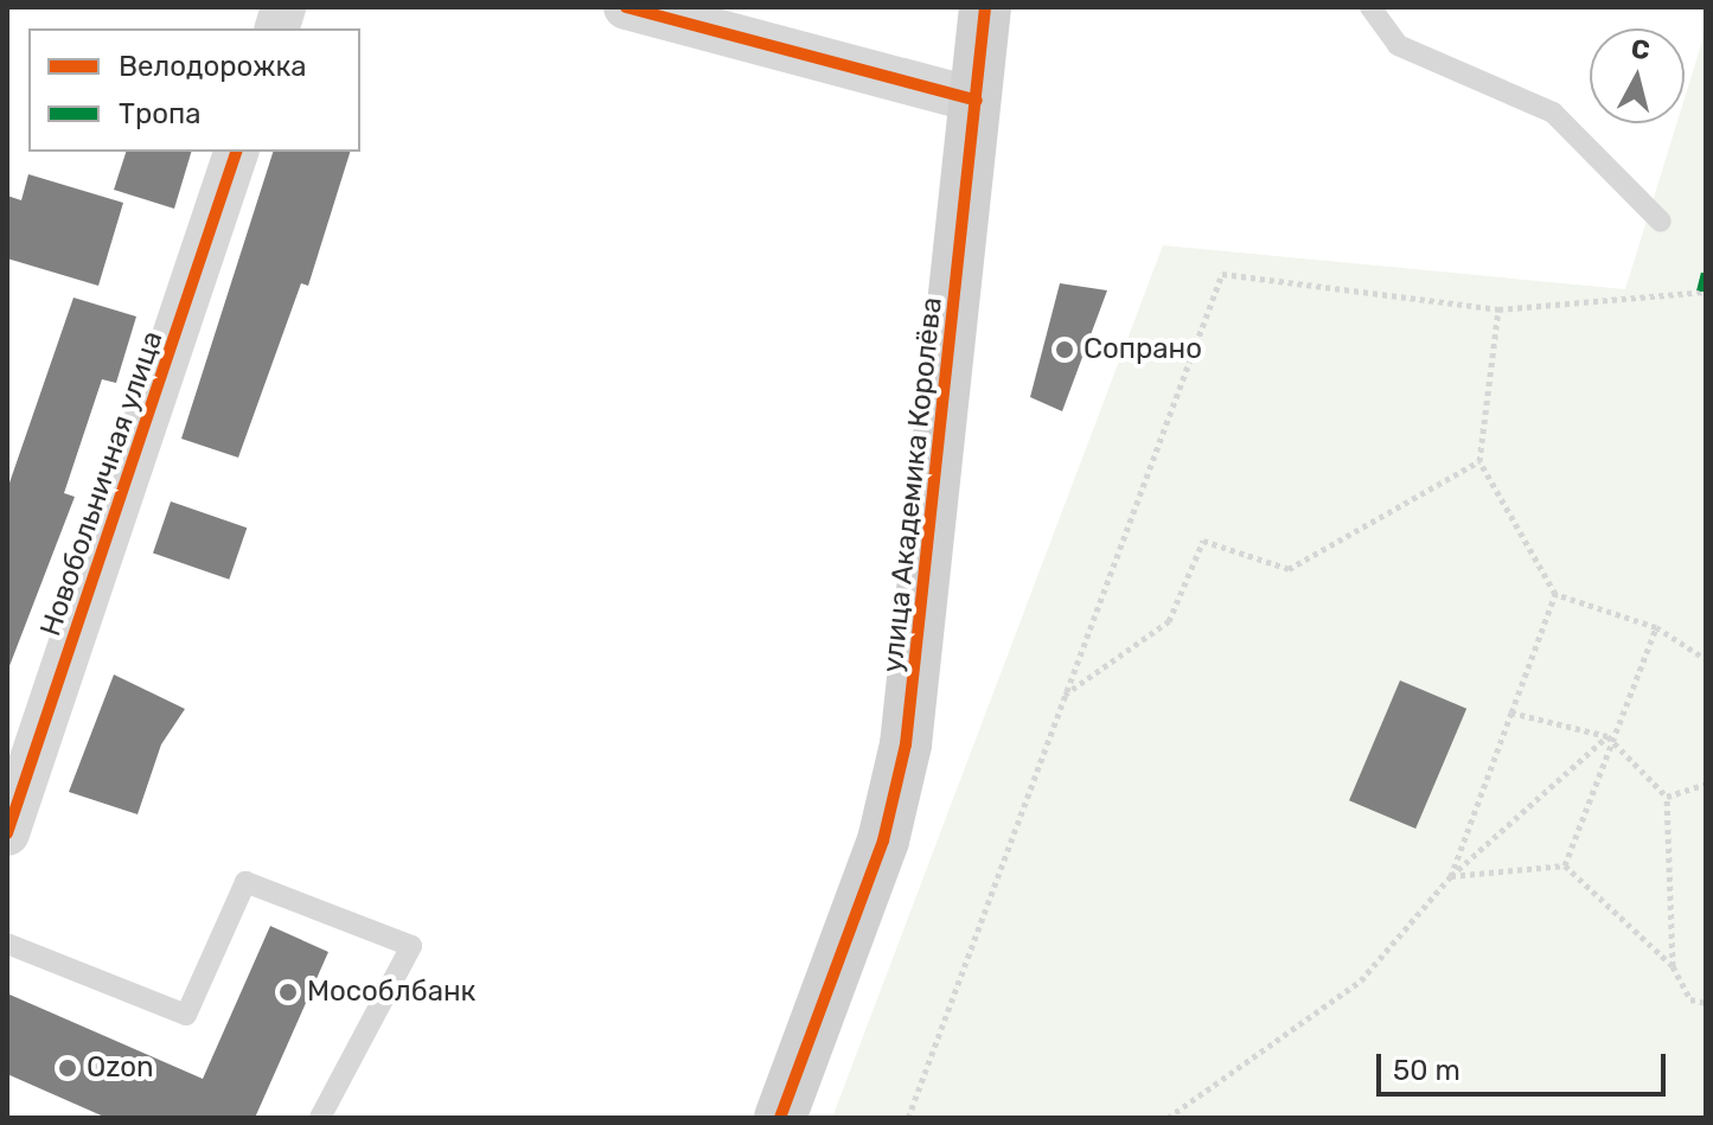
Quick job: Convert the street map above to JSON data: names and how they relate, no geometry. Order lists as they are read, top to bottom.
{
  "streets": {
    "street": ["Новобольничная улица", "улица Академика Королёва"]
  },
  "places": ["Сопрано", "Мособлбанк", "Ozon"],
  "legend": ["Велодорожка", "Тропа"],
  "scale_bar": "50 m",
  "north": "top"
}
